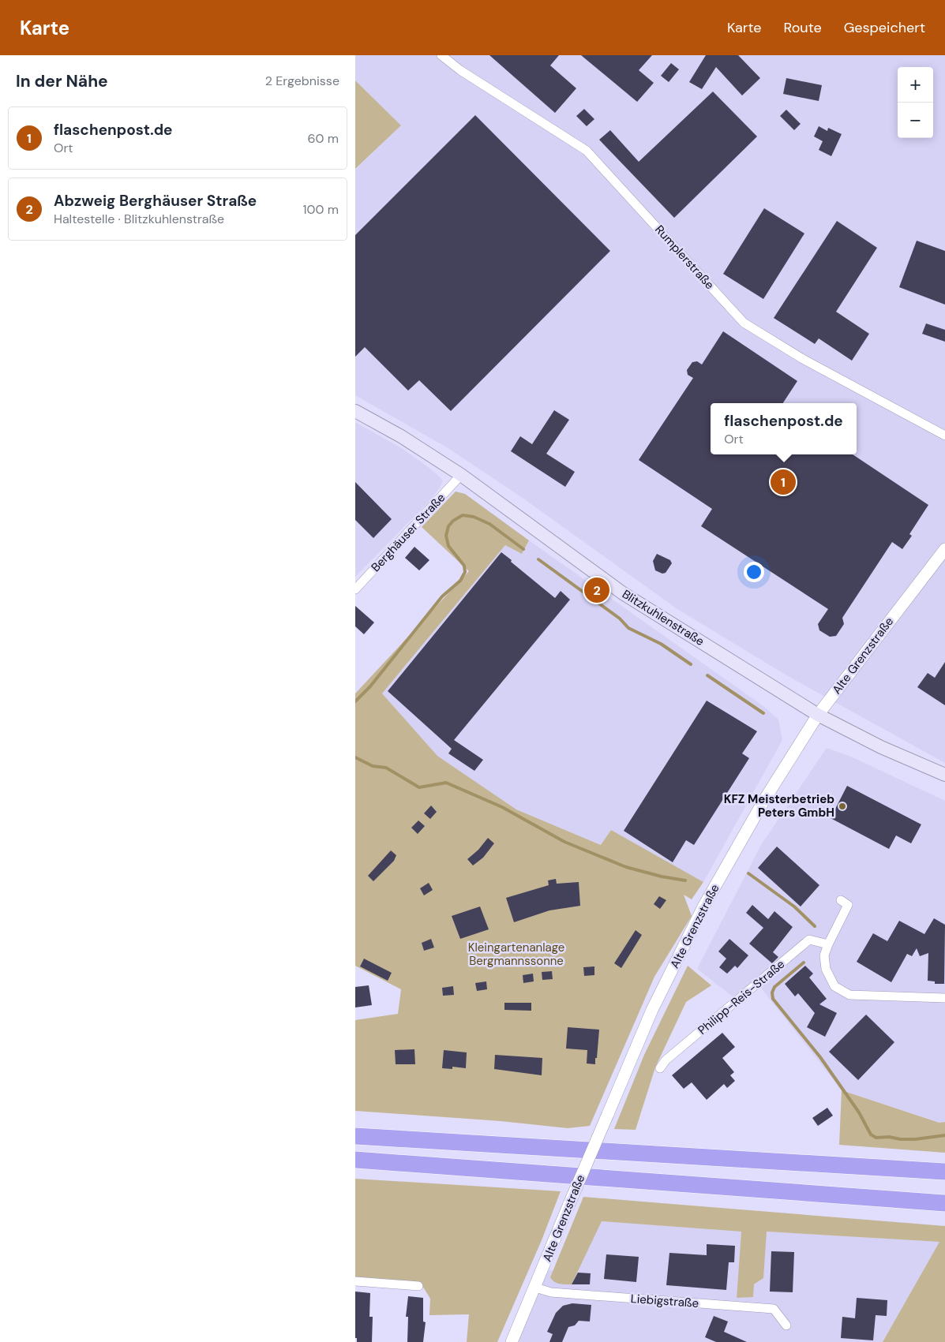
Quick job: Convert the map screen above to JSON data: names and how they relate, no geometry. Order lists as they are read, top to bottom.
{
  "streets": {
    "main road": ["Blitzkuhlenstraße"],
    "street": [
      "Rumplerstraße",
      "Berghäuser Straße",
      "Alte Grenzstraße",
      "Philipp-Reis-Straße",
      "Liebigstraße"
    ]
  },
  "crossings": [
    ["Berghäuser Straße", "Blitzkuhlenstraße"],
    ["Blitzkuhlenstraße", "Alte Grenzstraße"],
    ["Alte Grenzstraße", "Liebigstraße"]
  ],
  "parks": ["Kleingartenanlage Bergmannssonne"],
  "places": ["KFZ Meisterbetrieb Peters GmbH"],
  "page": {
    "header": "Karte",
    "nav": ["Karte", "Route", "Gespeichert"],
    "heading": ["In der Nähe", "2 Ergebnisse"],
    "map_buttons": ["+", "−"],
    "list": [
      {
        "mark": "1",
        "name": "flaschenpost.de",
        "note": "Ort",
        "value": "60 m"
      },
      {
        "mark": "2",
        "name": "Abzweig Berghäuser Straße",
        "note": "Haltestelle · Blitzkuhlenstraße",
        "value": "100 m"
      }
    ],
    "popup": ["flaschenpost.de", "Ort"],
    "pins": ["1", "2"]
  }
}
